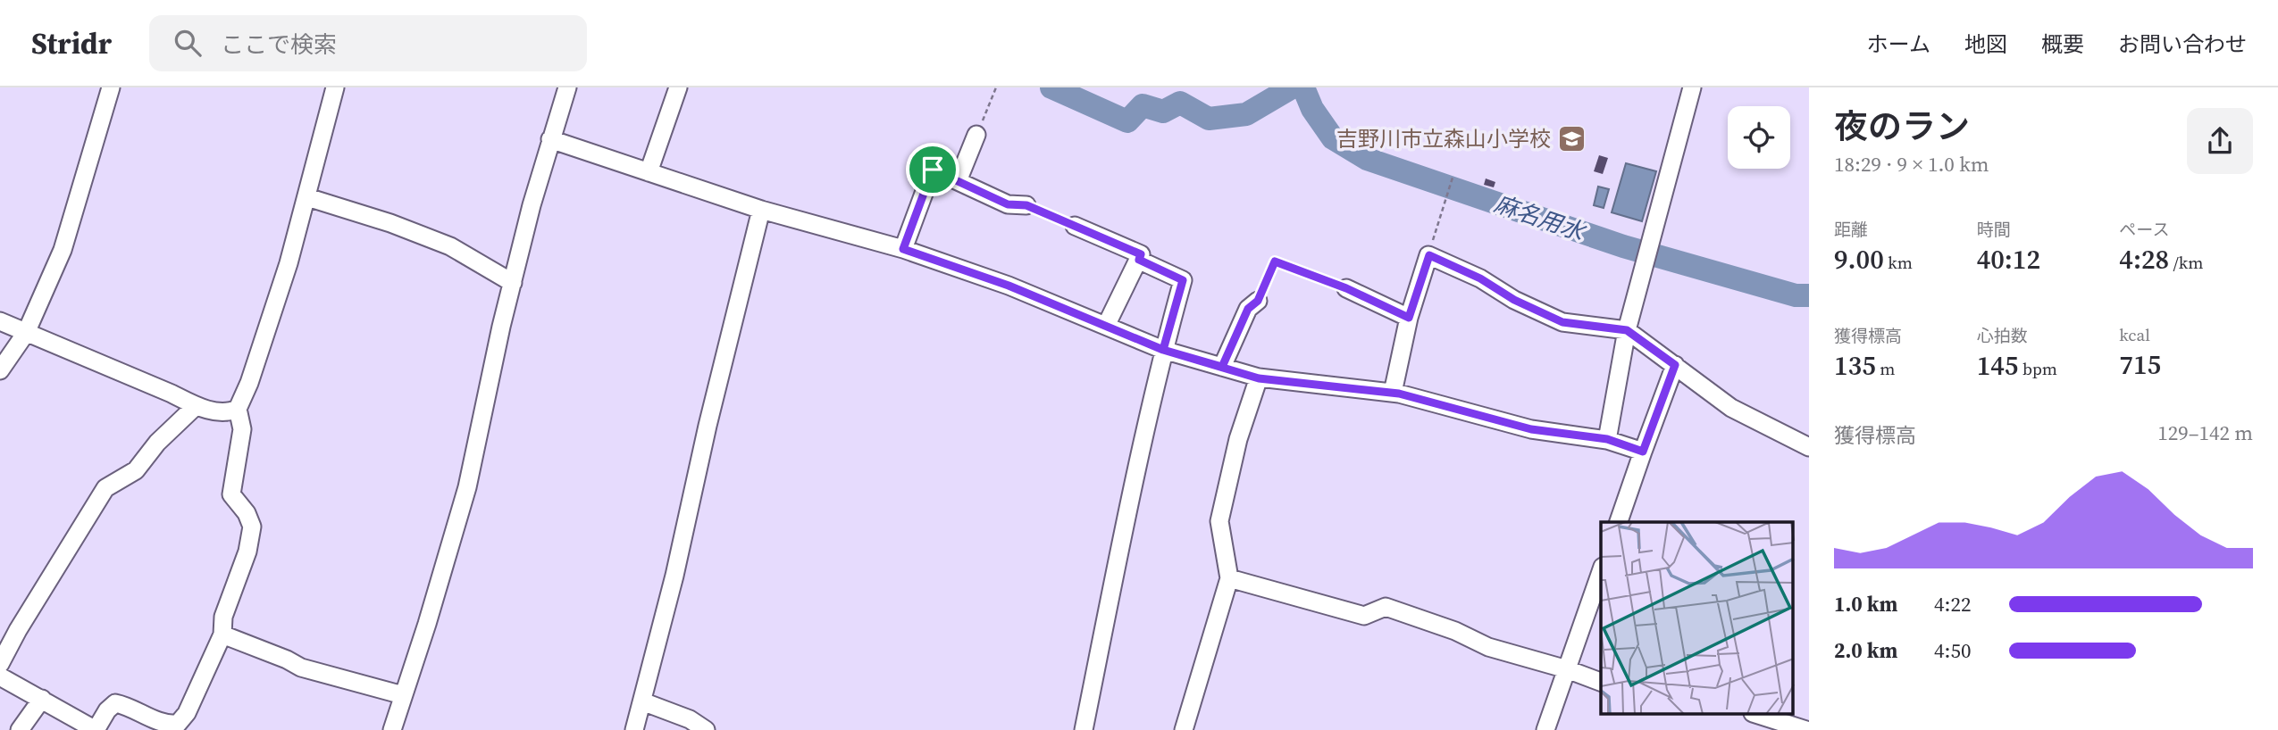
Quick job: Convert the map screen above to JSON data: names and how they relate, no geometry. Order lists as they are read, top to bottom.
{
  "water": ["麻名用水"],
  "places": {
    "school or university": ["吉野川市立森山小学校"]
  },
  "page": {
    "header": "Stridr",
    "search": "ここで検索",
    "nav": [
      "ホーム",
      "地図",
      "概要",
      "お問い合わせ"
    ],
    "heading": ["夜のラン", "18:29 · 9 × 1.0 km"],
    "stats": [
      ["距離", "9.00 km"],
      ["時間", "40:12"],
      ["ペース", "4:28 /km"],
      ["獲得標高", "135 m"],
      ["心拍数", "145 bpm"],
      ["kcal", "715"]
    ],
    "chart": ["獲得標高", "129–142 m"],
    "list": [
      {
        "name": "1.0 km",
        "note": "4:22"
      },
      {
        "name": "2.0 km",
        "note": "4:50"
      }
    ]
  }
}
